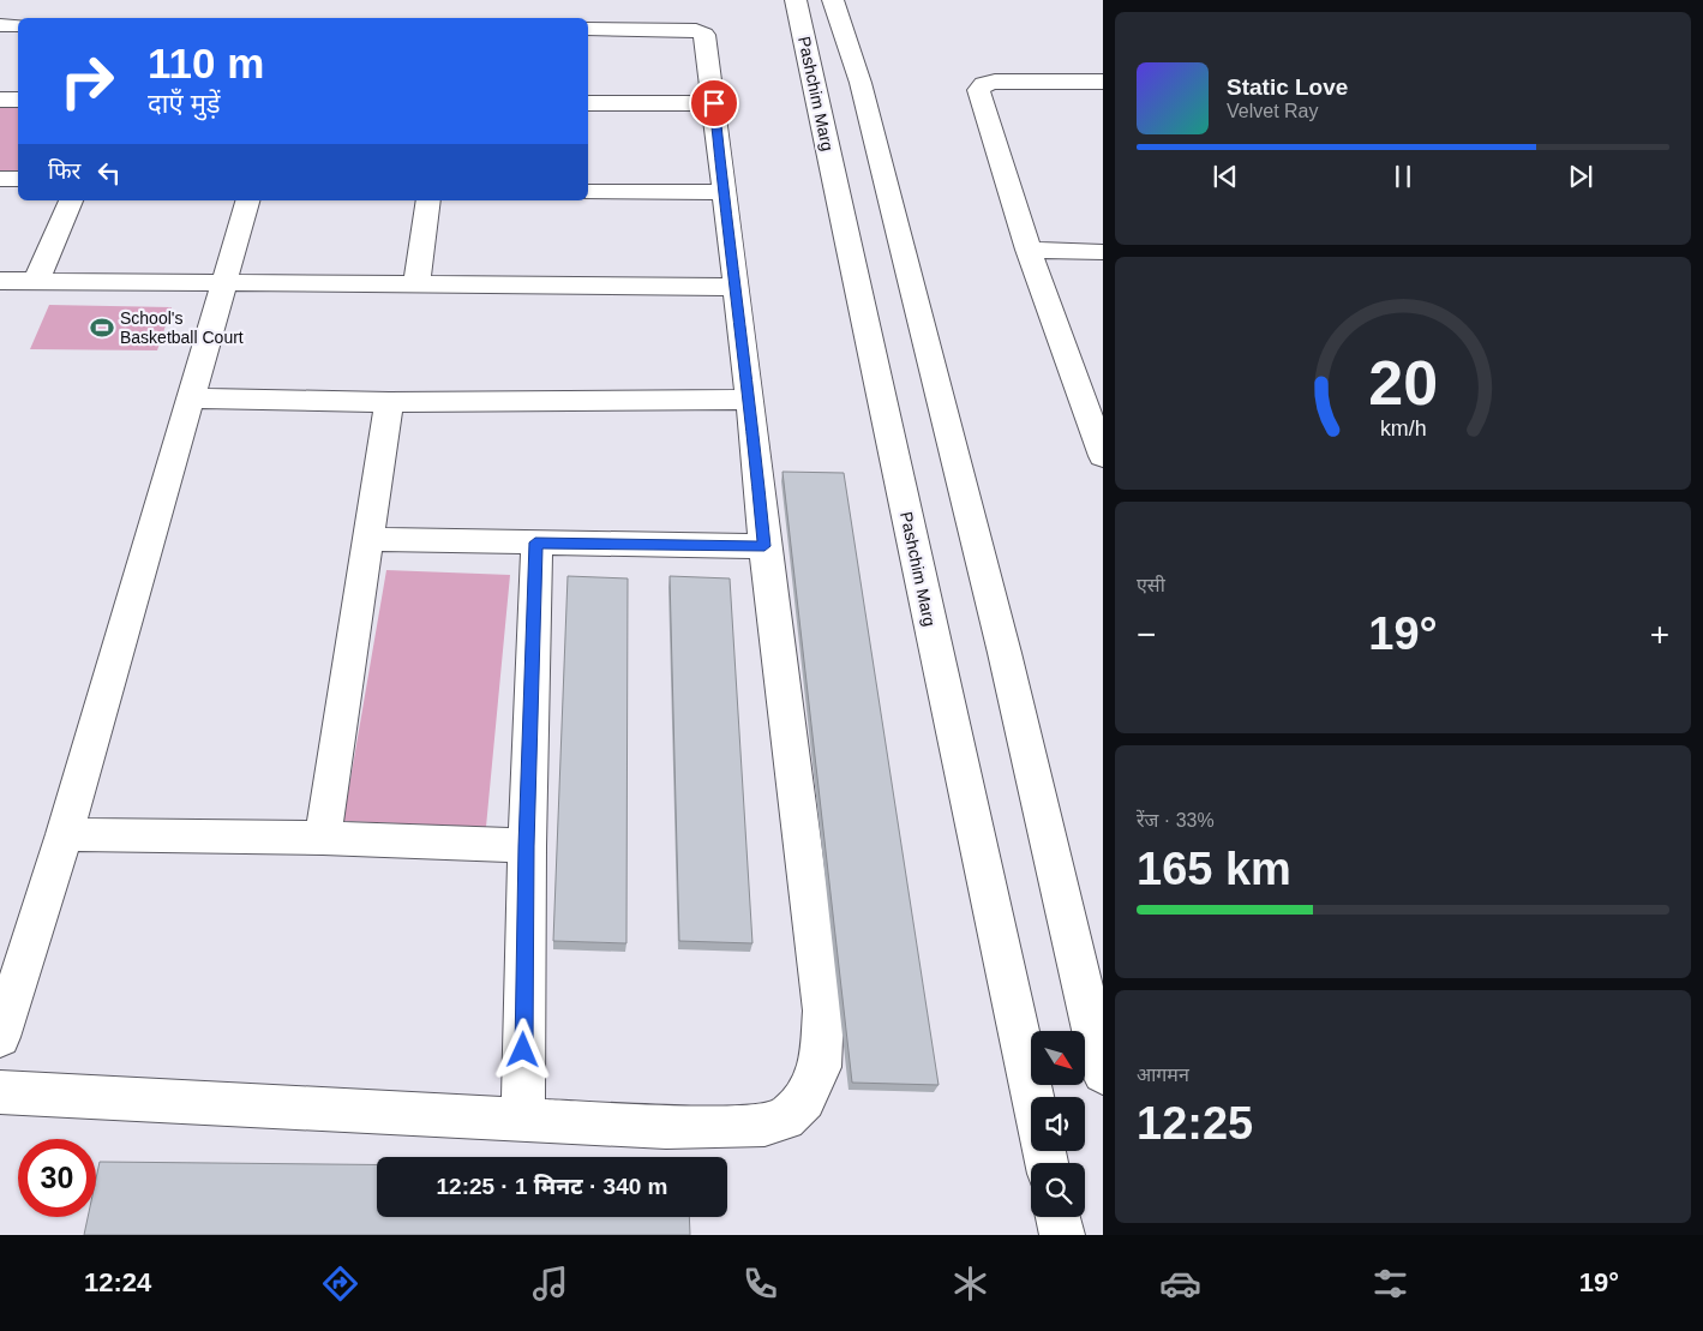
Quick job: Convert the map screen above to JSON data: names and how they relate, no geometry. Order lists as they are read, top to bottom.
{
  "streets": {
    "street": ["Pashchim Marg"]
  },
  "places": {
    "sports": ["School's Basketball Court"]
  },
  "north": "bottom right",
  "page": {
    "turn": ["110 m", "दाएँ मुड़ें"],
    "song": ["Static Love", "Velvet Ray"],
    "then": "फिर",
    "tile": [
      "एसी",
      ["रेंज · 33%", "165 km"],
      ["आगमन", "12:25"]
    ],
    "heat": ["−", "19°", "+"],
    "limit": "30",
    "trip": "12:25 · 1 मिनट · 340 m",
    "tabs": ["12:24", "19°"],
    "gauge": ["20", "km/h"]
  }
}
